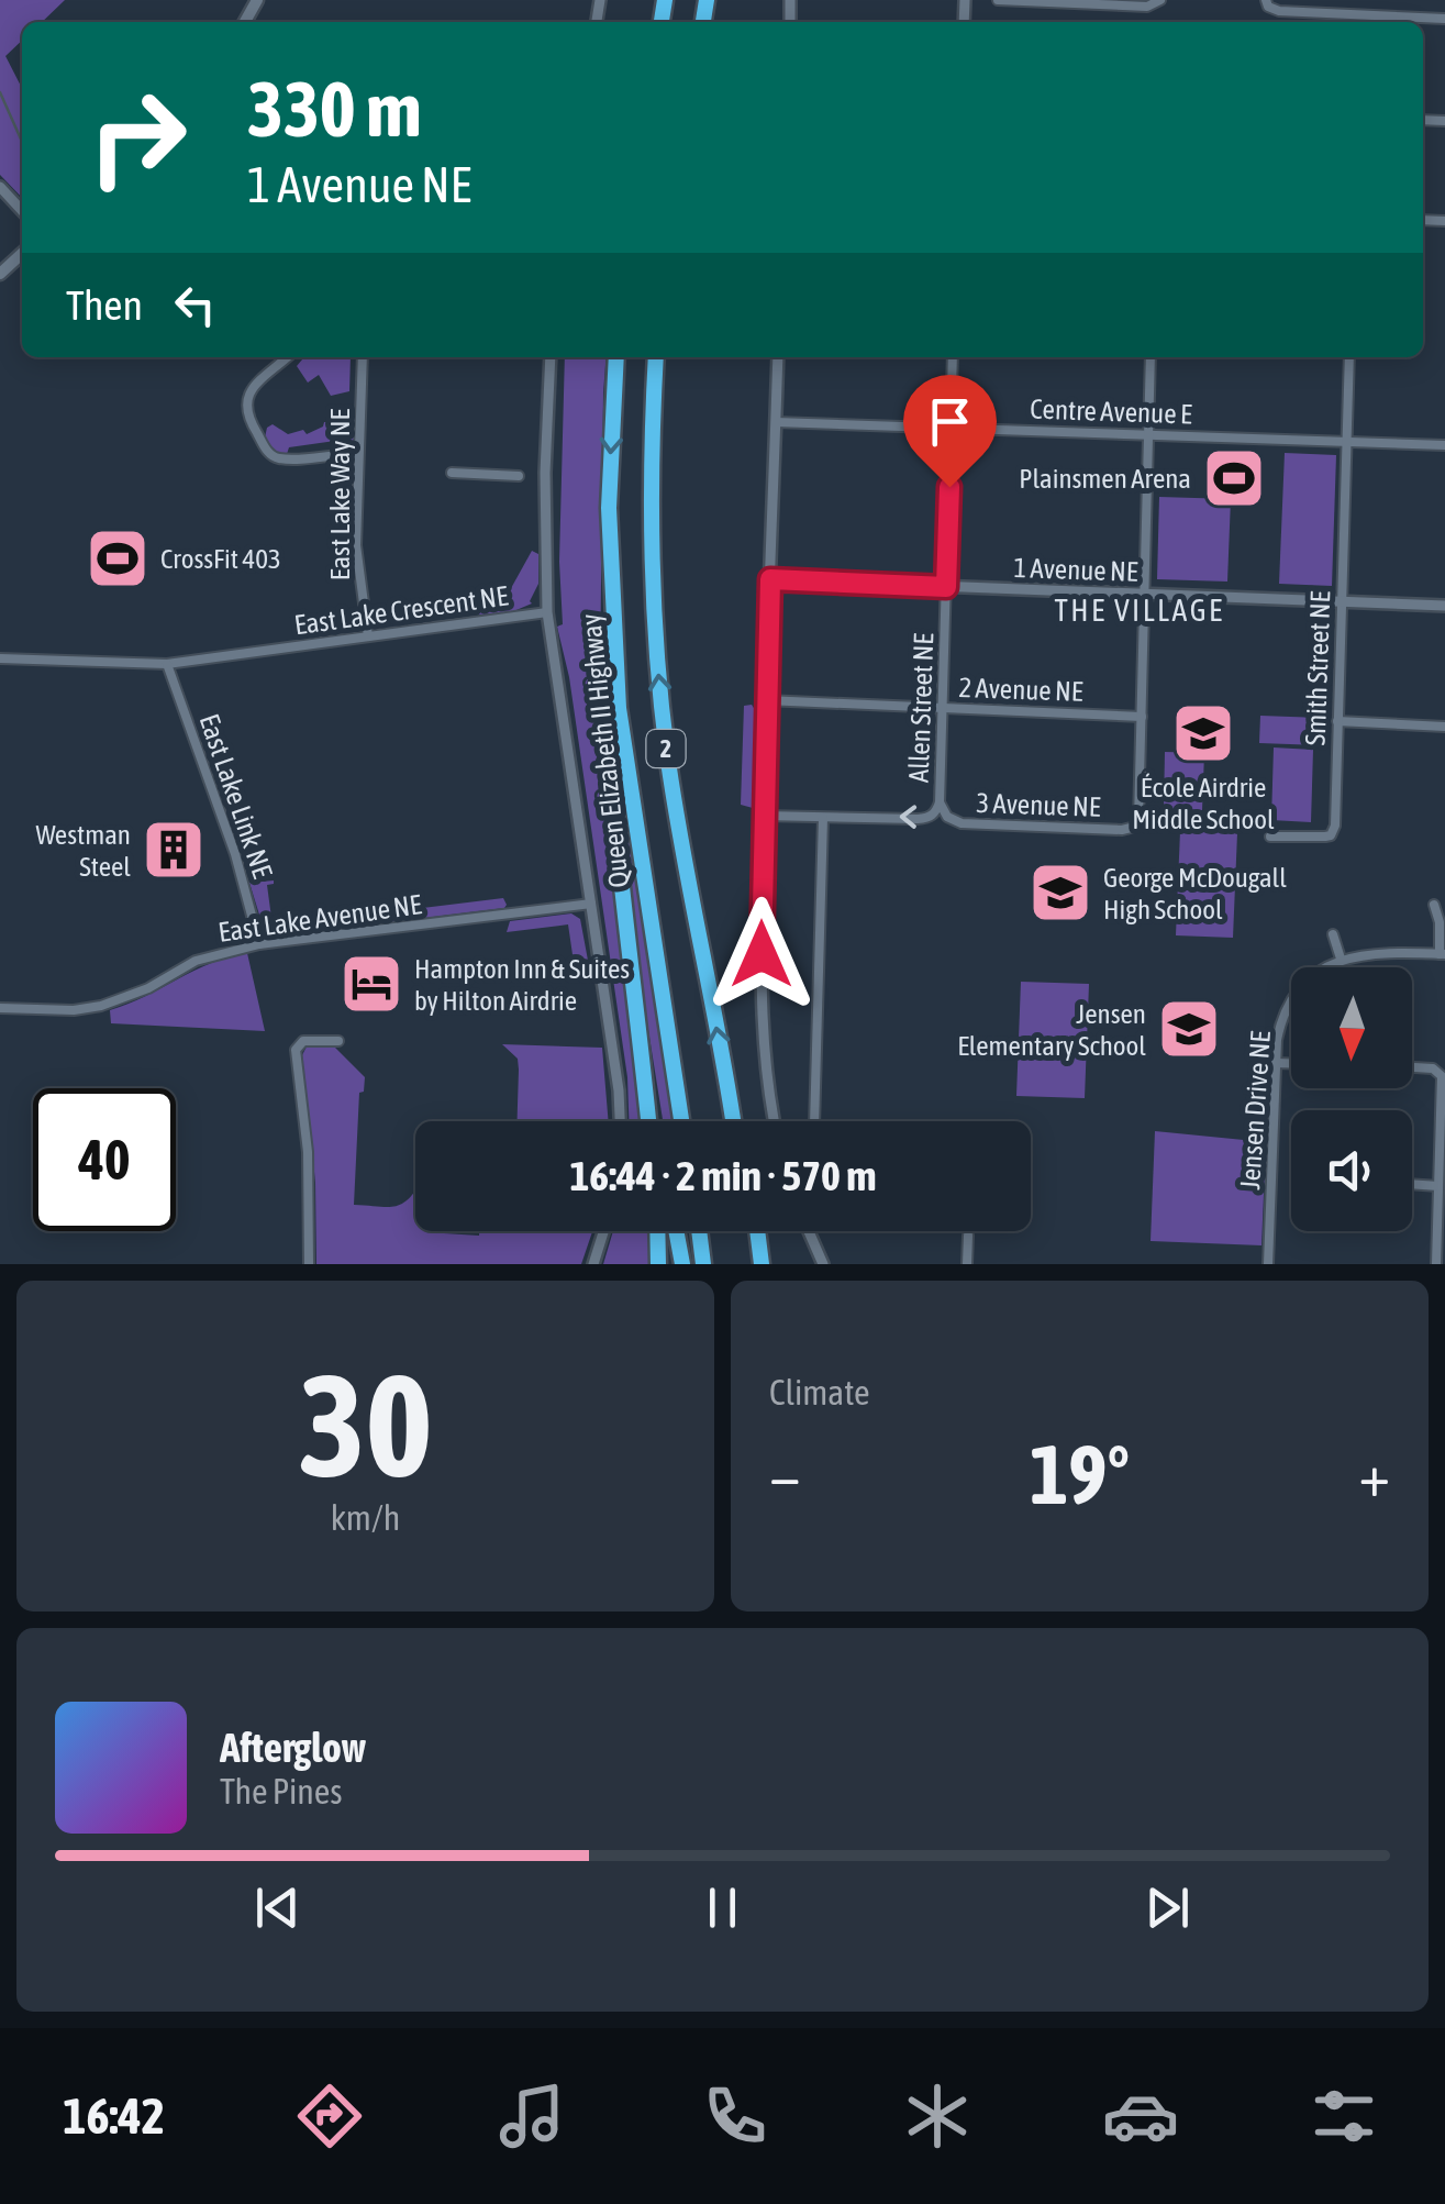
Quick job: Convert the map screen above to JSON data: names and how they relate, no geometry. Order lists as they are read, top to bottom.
{
  "streets": {
    "highway": ["2", "Queen Elizabeth II Highway"],
    "street": [
      "Centre Avenue E",
      "East Lake Way NE",
      "1 Avenue NE",
      "East Lake Crescent NE",
      "Smith Street NE",
      "2 Avenue NE",
      "Allen Street NE",
      "East Lake Link NE",
      "3 Avenue NE",
      "East Lake Avenue NE",
      "Jensen Drive NE"
    ]
  },
  "crossings": [
    ["Centre Avenue E", "Smith Street NE"],
    ["Centre Avenue E", "Allen Street NE"],
    ["East Lake Way NE", "East Lake Crescent NE"],
    ["1 Avenue NE", "Smith Street NE"],
    ["1 Avenue NE", "Allen Street NE"],
    ["East Lake Crescent NE", "East Lake Link NE"],
    ["2 Avenue NE", "Allen Street NE"],
    ["2 Avenue NE", "3 Avenue NE"],
    ["Allen Street NE", "3 Avenue NE"],
    ["East Lake Link NE", "East Lake Avenue NE"]
  ],
  "districts": ["THE VILLAGE"],
  "places": {
    "sports": ["Plainsmen Arena", "CrossFit 403"],
    "school or university": ["École Airdrie Middle School", "George McDougall High School", "Jensen Elementary School"],
    "building": ["Westman Steel"],
    "hotel": ["Hampton Inn & Suites by Hilton Airdrie"]
  },
  "north": "bottom",
  "page": {
    "turn": ["330 m", "1 Avenue NE"],
    "then": "Then",
    "limit": "40",
    "trip": "16:44 · 2 min · 570 m",
    "tile": [
      ["30", "km/h"],
      "Climate"
    ],
    "heat": ["−", "19°", "+"],
    "song": ["Afterglow", "The Pines"],
    "tabs": "16:42"
  }
}
